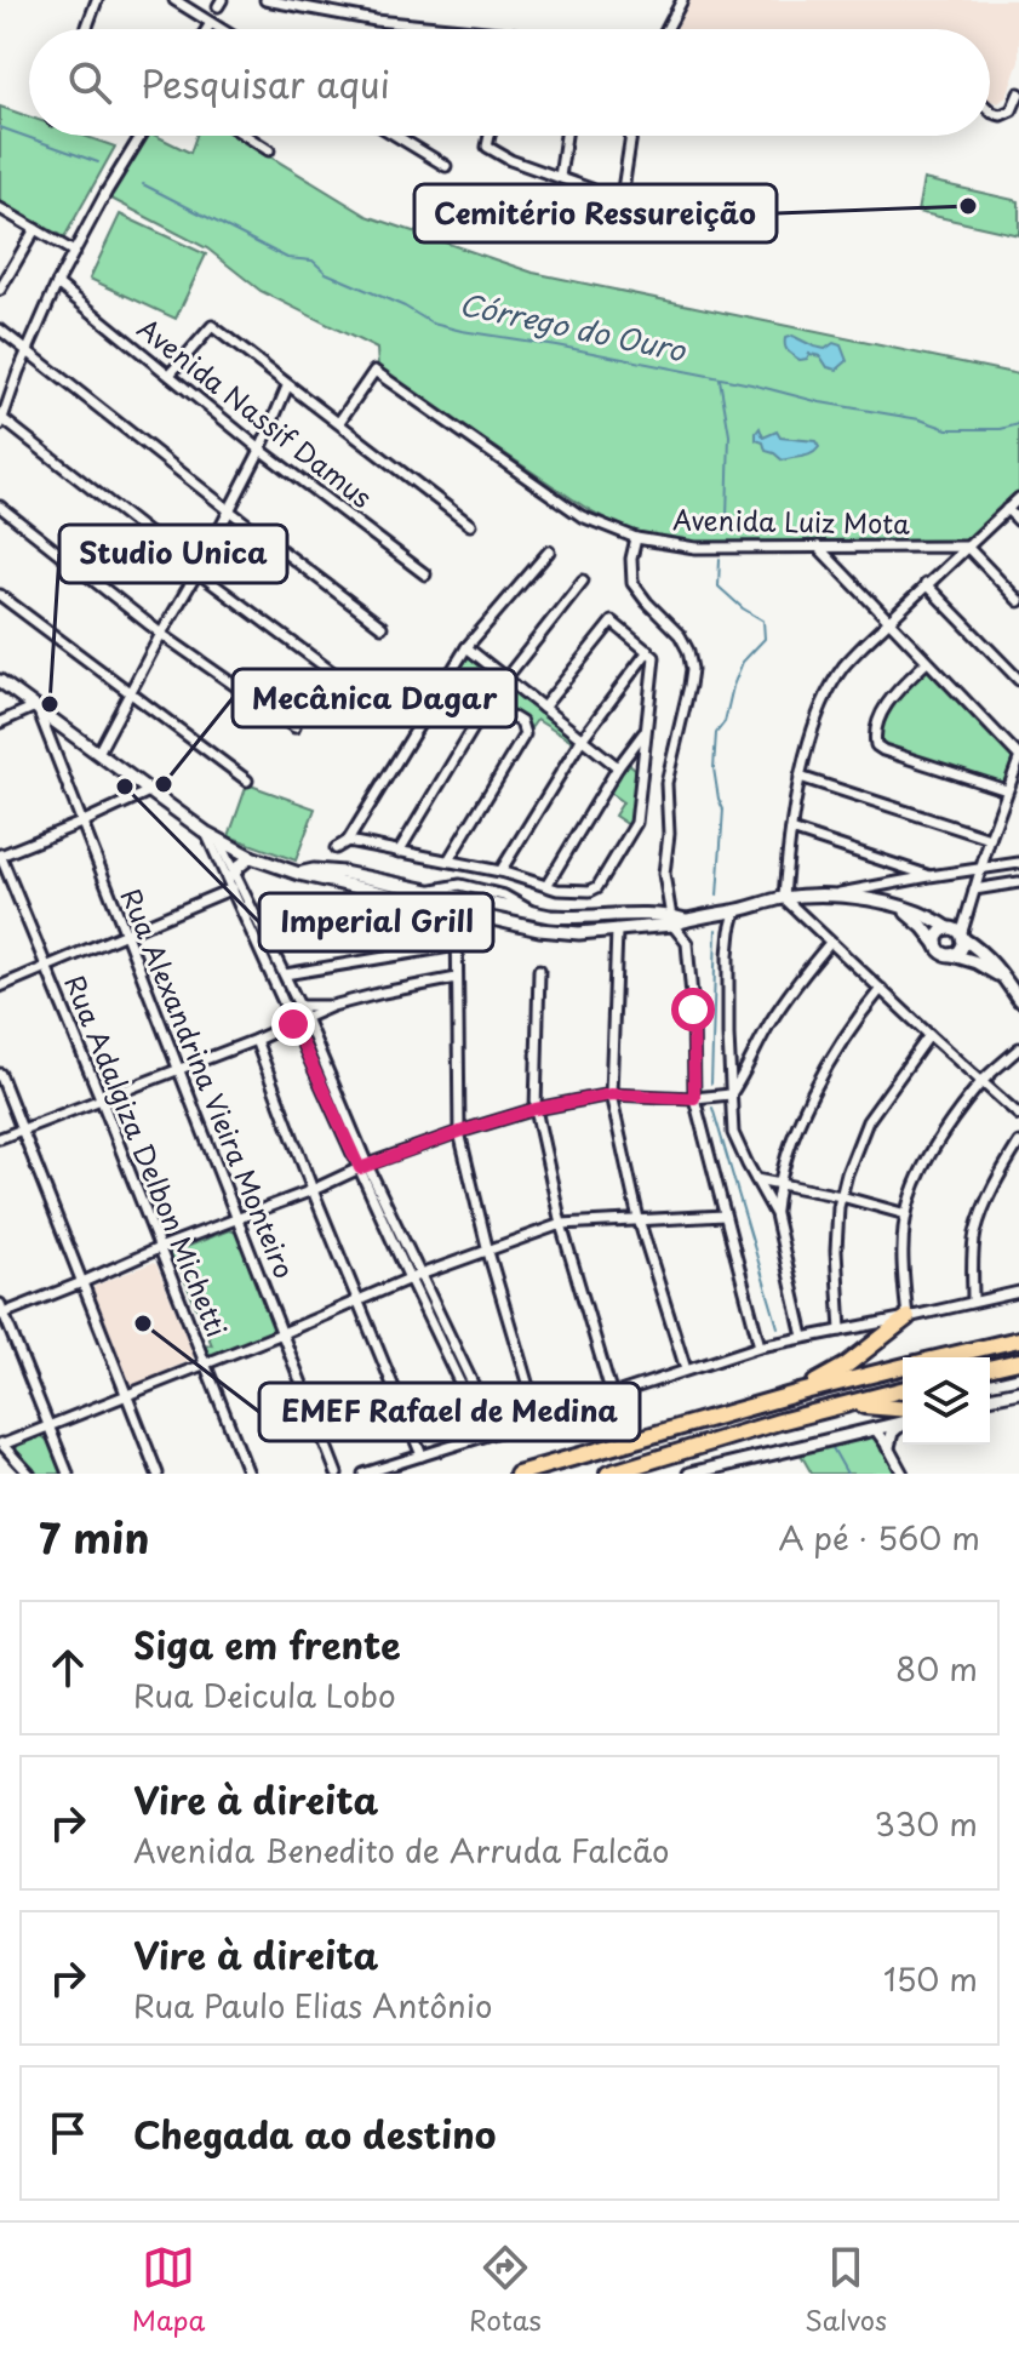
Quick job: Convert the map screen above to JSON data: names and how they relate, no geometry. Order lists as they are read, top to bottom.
{
  "streets": {
    "street": [
      "Avenida Nassif Damus",
      "Avenida Luiz Mota",
      "Rua Alexandrina Vieira Monteiro",
      "Rua Adalgiza Delbon Michetti"
    ]
  },
  "water": ["Córrego do Ouro"],
  "places": [
    "Cemitério Ressureição",
    "Studio Unica",
    "Mecânica Dagar",
    "Imperial Grill",
    "EMEF Rafael de Medina"
  ],
  "page": {
    "search": "Pesquisar aqui",
    "heading": ["7 min", "A pé · 560 m"],
    "list": [
      ["Siga em frente", "Rua Deicula Lobo", "80 m"],
      ["Vire à direita", "Avenida Benedito de Arruda Falcão", "330 m"],
      ["Vire à direita", "Rua Paulo Elias Antônio", "150 m"],
      "Chegada ao destino"
    ],
    "nav": ["Mapa", "Rotas", "Salvos"]
  }
}
